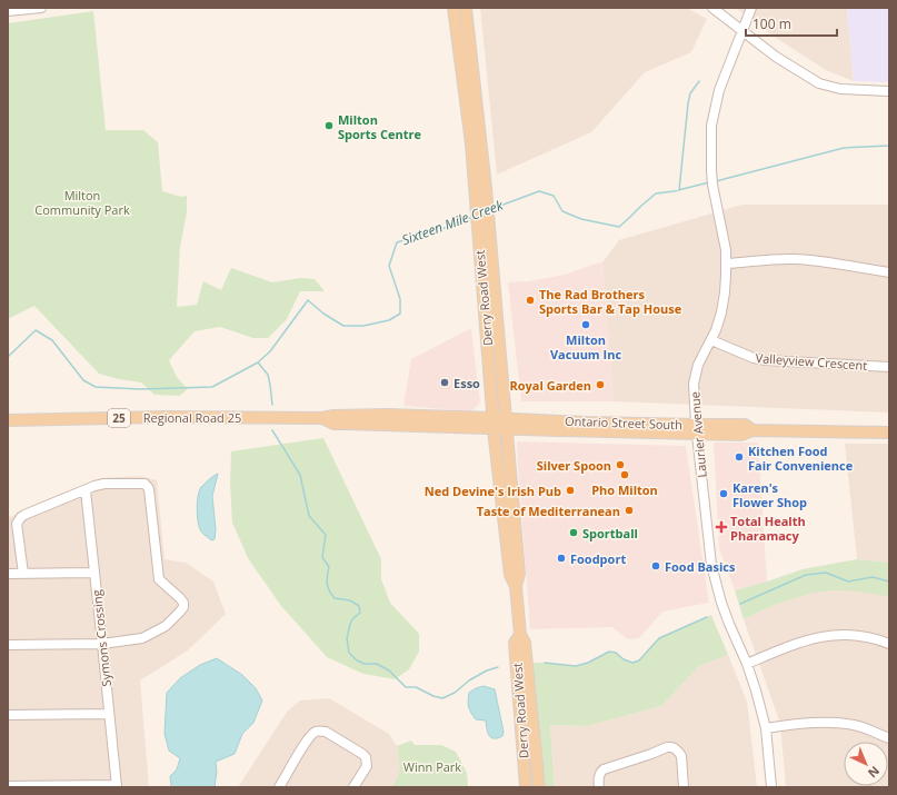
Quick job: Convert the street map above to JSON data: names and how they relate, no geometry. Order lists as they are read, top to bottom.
{
  "streets": {
    "main road": [
      "Derry Road West",
      "Regional Road 25",
      "25",
      "Ontario Street South"
    ],
    "street": ["Valleyview Crescent", "Laurier Avenue", "Symons Crossing"]
  },
  "crossings": [
    ["Derry Road West", "Regional Road 25"],
    ["Derry Road West", "Ontario Street South"],
    ["Valleyview Crescent", "Laurier Avenue"],
    ["Regional Road 25", "Ontario Street South"],
    ["Ontario Street South", "Laurier Avenue"]
  ],
  "water": ["Sixteen Mile Creek"],
  "parks": ["Milton Community Park", "Winn Park"],
  "places": {
    "other": [
      "Milton Sports Centre",
      "The Rad Brothers Sports Bar & Tap House",
      "Milton Vacuum Inc",
      "Esso",
      "Royal Garden",
      "Kitchen Food Fair Convenience",
      "Silver Spoon",
      "Pho Milton",
      "Ned Devine's Irish Pub",
      "Karen's Flower Shop",
      "Taste of Mediterranean",
      "Sportball",
      "Foodport",
      "Food Basics"
    ],
    "health": ["Total Health Pharamacy"]
  },
  "scale_bar": "100 m",
  "north": "bottom right"
}
